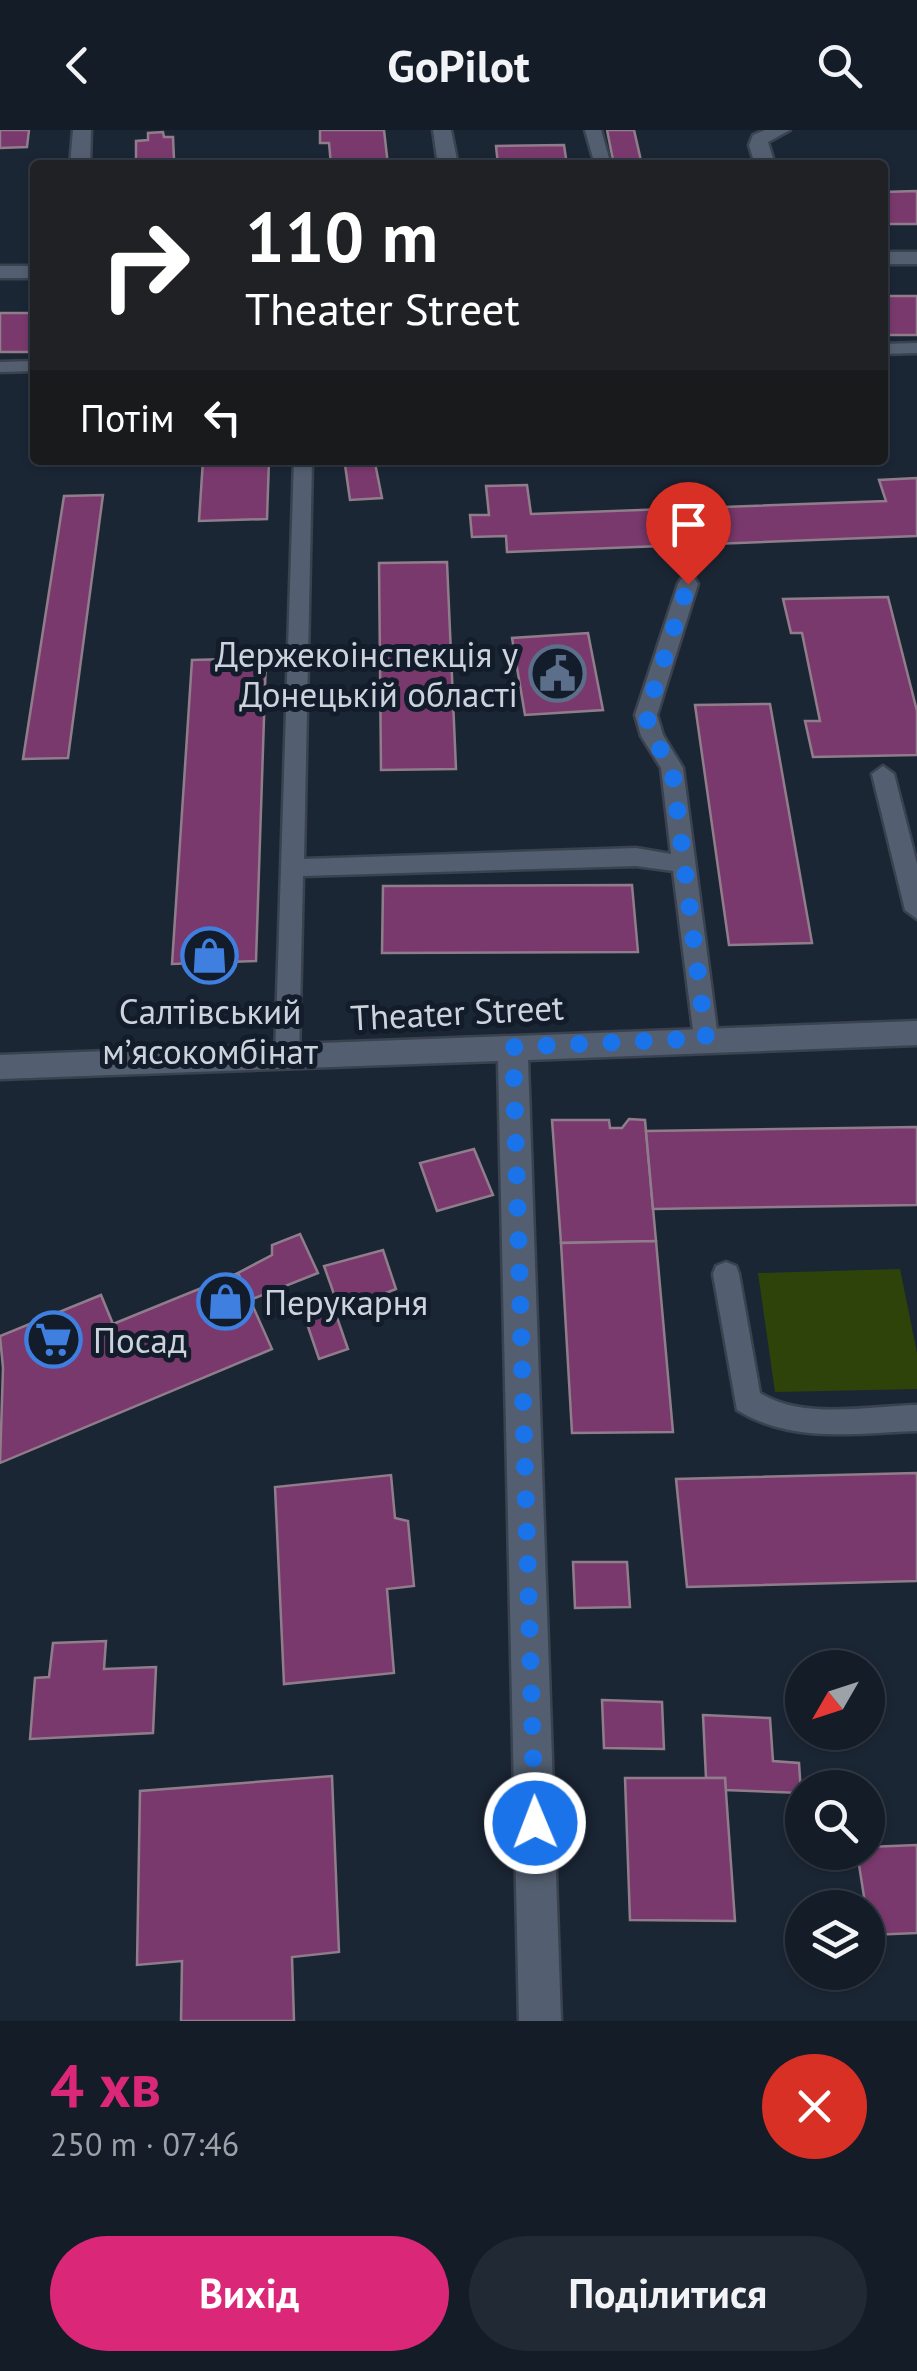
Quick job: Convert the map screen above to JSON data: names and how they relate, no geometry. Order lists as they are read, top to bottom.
{
  "streets": {
    "street": ["Theater Street"]
  },
  "places": {
    "public building": ["Держекоінспекція у Донецькій області"],
    "shop": ["Салтівський мʼясокомбінат", "Перукарня"],
    "supermarket": ["Посад"]
  },
  "north": "bottom left",
  "page": {
    "header": "GoPilot",
    "turn": ["110 m", "Theater Street"],
    "then": "Потім",
    "heading": ["4 хв", "250 m · 07:46"],
    "buttons": ["Вихід", "Поділитися"]
  }
}
